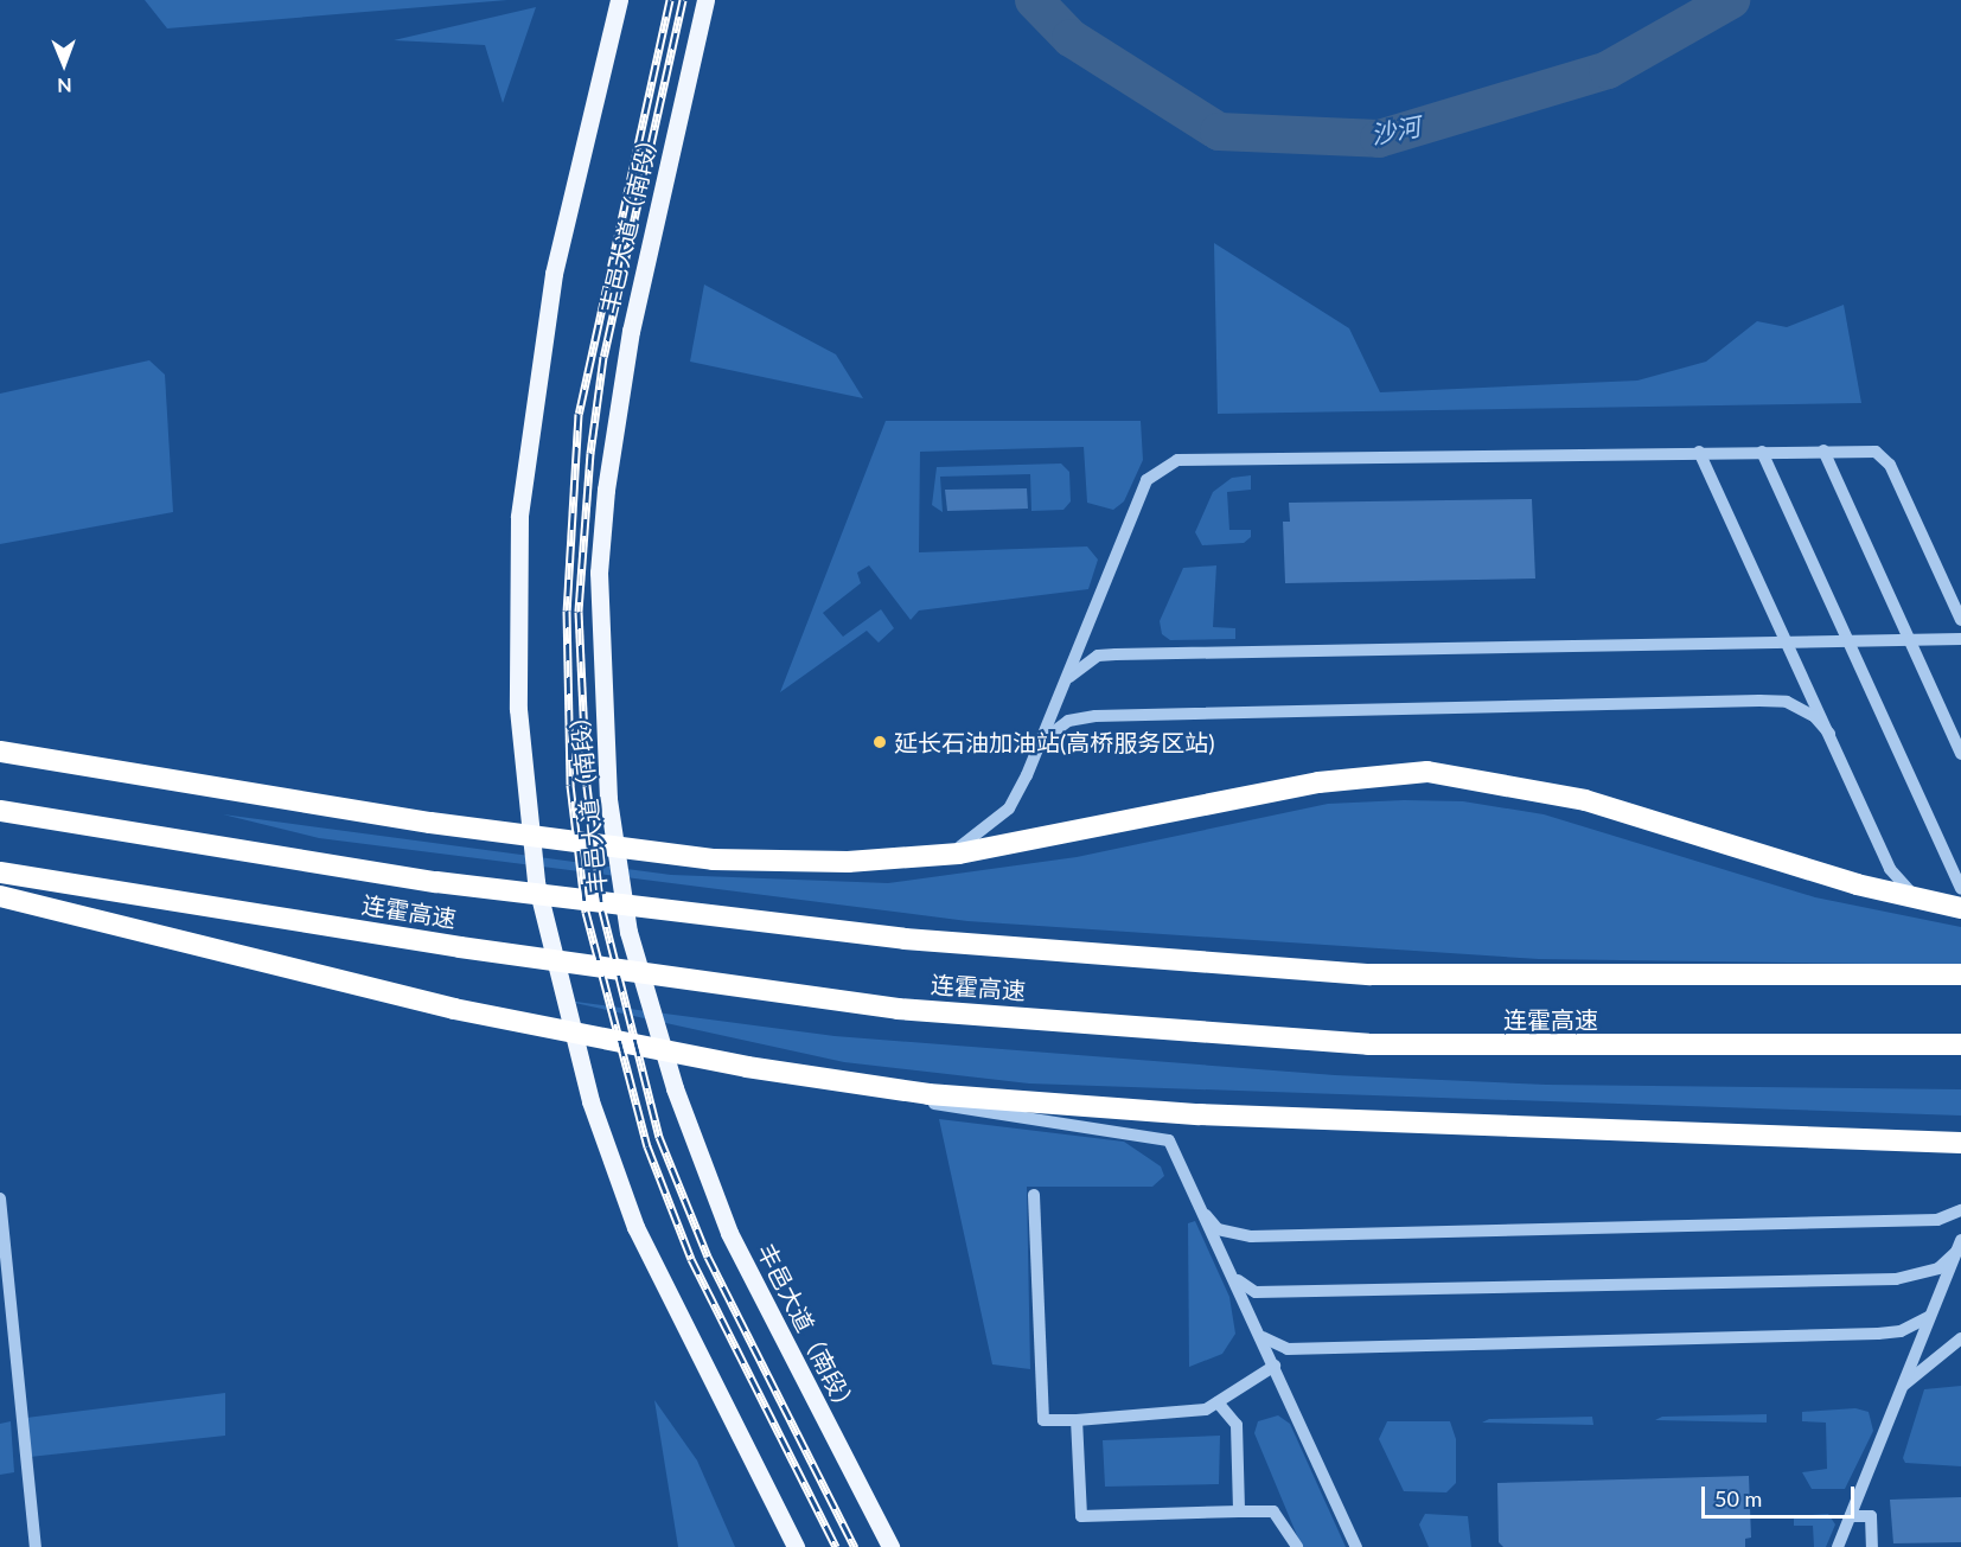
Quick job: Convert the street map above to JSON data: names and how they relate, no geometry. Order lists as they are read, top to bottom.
{
  "streets": {
    "highway": ["连霍高速"],
    "main road": ["丰邑大道（南段）"]
  },
  "water": ["沙河"],
  "places": ["延长石油加油站(高桥服务区站)"],
  "scale_bar": "50 m",
  "north": "bottom"
}
